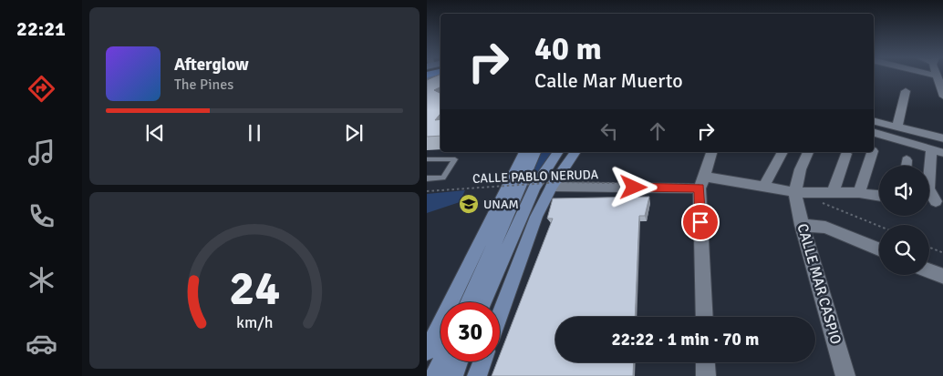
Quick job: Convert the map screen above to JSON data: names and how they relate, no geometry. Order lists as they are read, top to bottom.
{
  "streets": {
    "street": ["CALLE MAR CASPIO"],
    "path": ["CALLE PABLO NERUDA"]
  },
  "places": {
    "school or university": ["UNAM"]
  },
  "page": {
    "tabs": "22:21",
    "turn": ["40 m", "Calle Mar Muerto"],
    "song": ["Afterglow", "The Pines"],
    "limit": "30",
    "trip": "22:22 · 1 min · 70 m",
    "gauge": ["24", "km/h"]
  }
}
